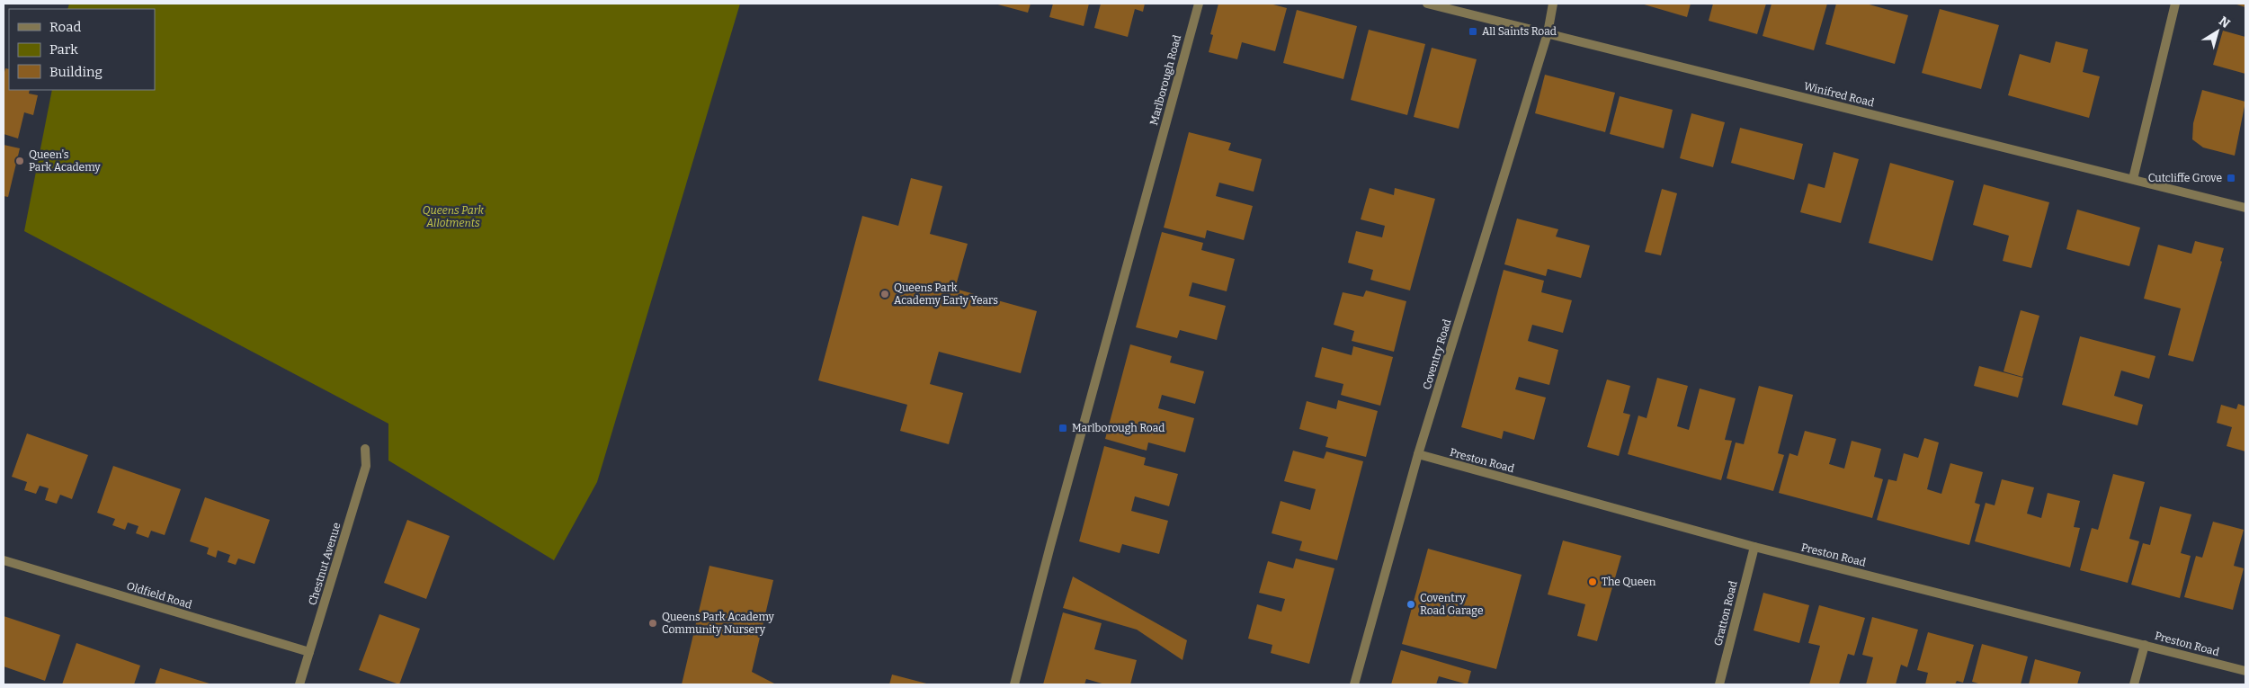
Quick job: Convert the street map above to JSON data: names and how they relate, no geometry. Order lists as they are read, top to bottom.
{
  "streets": {
    "street": [
      "Marlborough Road",
      "Winifred Road",
      "Coventry Road",
      "Preston Road",
      "Chestnut Avenue",
      "Oldfield Road",
      "Gratton Road"
    ]
  },
  "crossings": [
    ["Winifred Road", "Coventry Road"],
    ["Coventry Road", "Preston Road"],
    ["Preston Road", "Gratton Road"],
    ["Chestnut Avenue", "Oldfield Road"]
  ],
  "parks": ["Queens Park Allotments"],
  "places": {
    "transit": ["All Saints Road", "Cutcliffe Grove", "Marlborough Road"],
    "other": [
      "Queen's Park Academy",
      "Queens Park Academy Early Years",
      "The Queen",
      "Coventry Road Garage",
      "Queens Park Academy Community Nursery"
    ]
  },
  "legend": ["Road", "Park", "Building"],
  "north": "top right"
}
